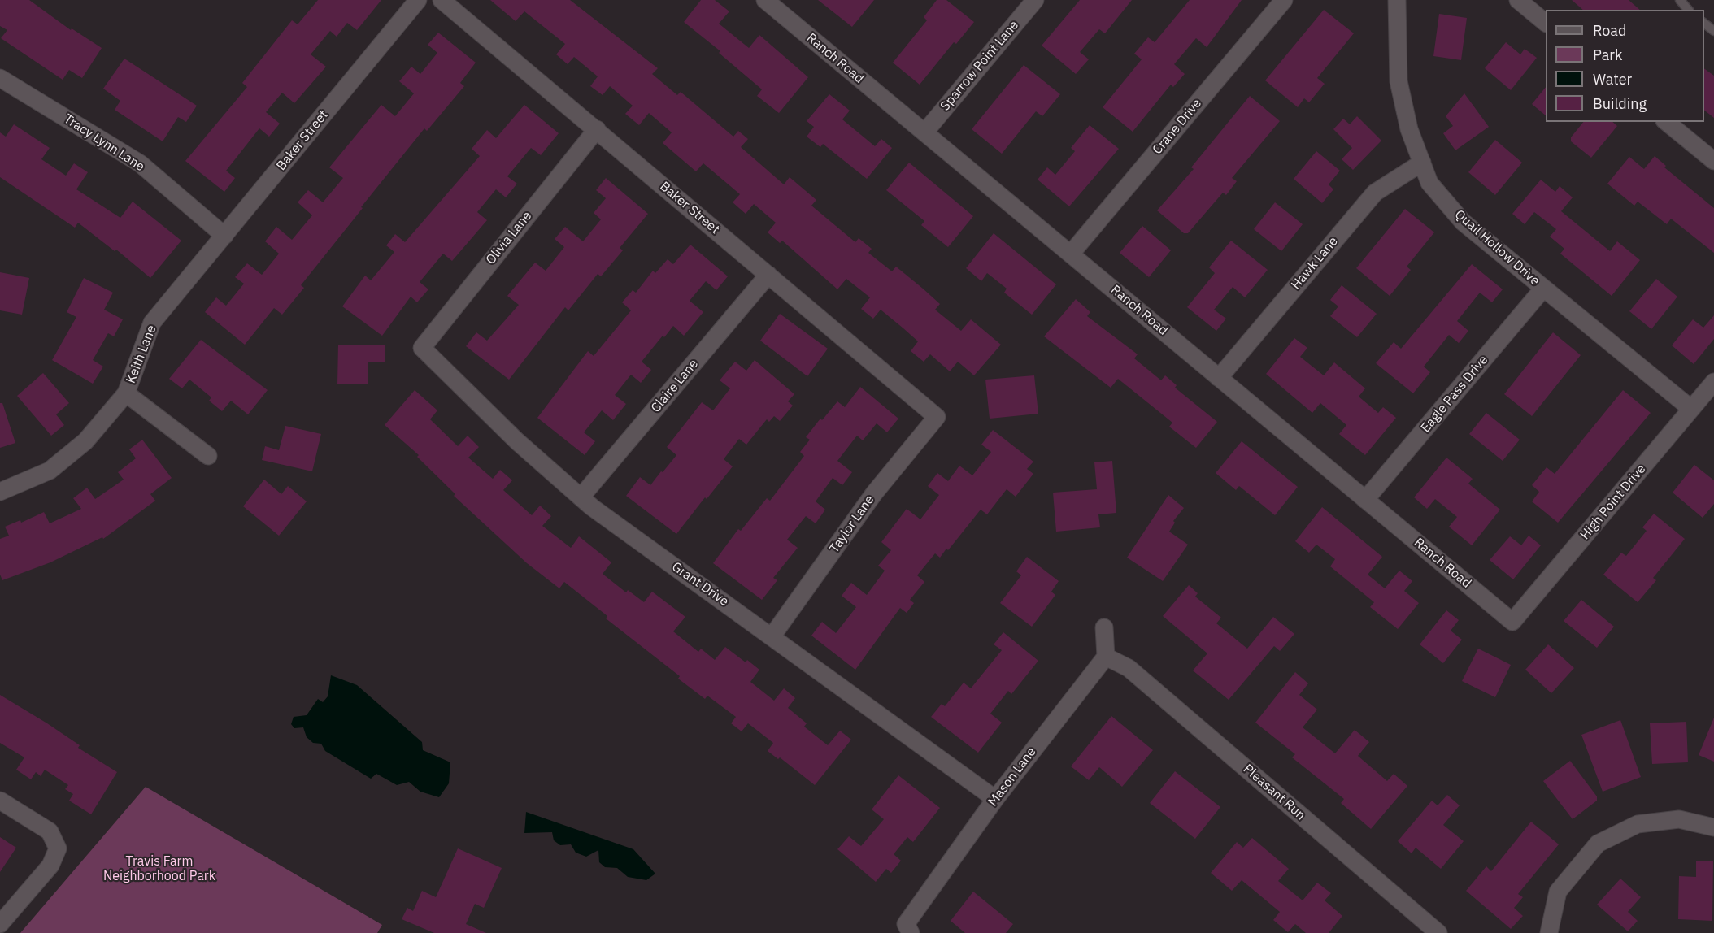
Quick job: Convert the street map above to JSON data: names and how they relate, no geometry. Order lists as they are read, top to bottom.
{
  "streets": {
    "street": [
      "Ranch Road",
      "Sparrow Point Lane",
      "Crane Drive",
      "Baker Street",
      "Tracy Lynn Lane",
      "Olivia Lane",
      "Quail Hollow Drive",
      "Hawk Lane",
      "Keith Lane",
      "Claire Lane",
      "Eagle Pass Drive",
      "High Point Drive",
      "Taylor Lane",
      "Grant Drive",
      "Mason Lane",
      "Pleasant Run"
    ]
  },
  "crossings": [
    ["Ranch Road", "Sparrow Point Lane"],
    ["Ranch Road", "Crane Drive"],
    ["Ranch Road", "Hawk Lane"],
    ["Ranch Road", "Eagle Pass Drive"],
    ["Ranch Road", "High Point Drive"],
    ["Baker Street", "Tracy Lynn Lane"],
    ["Baker Street", "Olivia Lane"],
    ["Baker Street", "Keith Lane"],
    ["Baker Street", "Claire Lane"],
    ["Baker Street", "Taylor Lane"],
    ["Tracy Lynn Lane", "Keith Lane"],
    ["Olivia Lane", "Grant Drive"],
    ["Quail Hollow Drive", "Hawk Lane"],
    ["Quail Hollow Drive", "Eagle Pass Drive"],
    ["Quail Hollow Drive", "High Point Drive"],
    ["Claire Lane", "Grant Drive"],
    ["Taylor Lane", "Grant Drive"],
    ["Grant Drive", "Mason Lane"],
    ["Mason Lane", "Pleasant Run"]
  ],
  "parks": ["Travis Farm Neighborhood Park"],
  "legend": [
    "Road",
    "Park",
    "Water",
    "Building"
  ]
}
